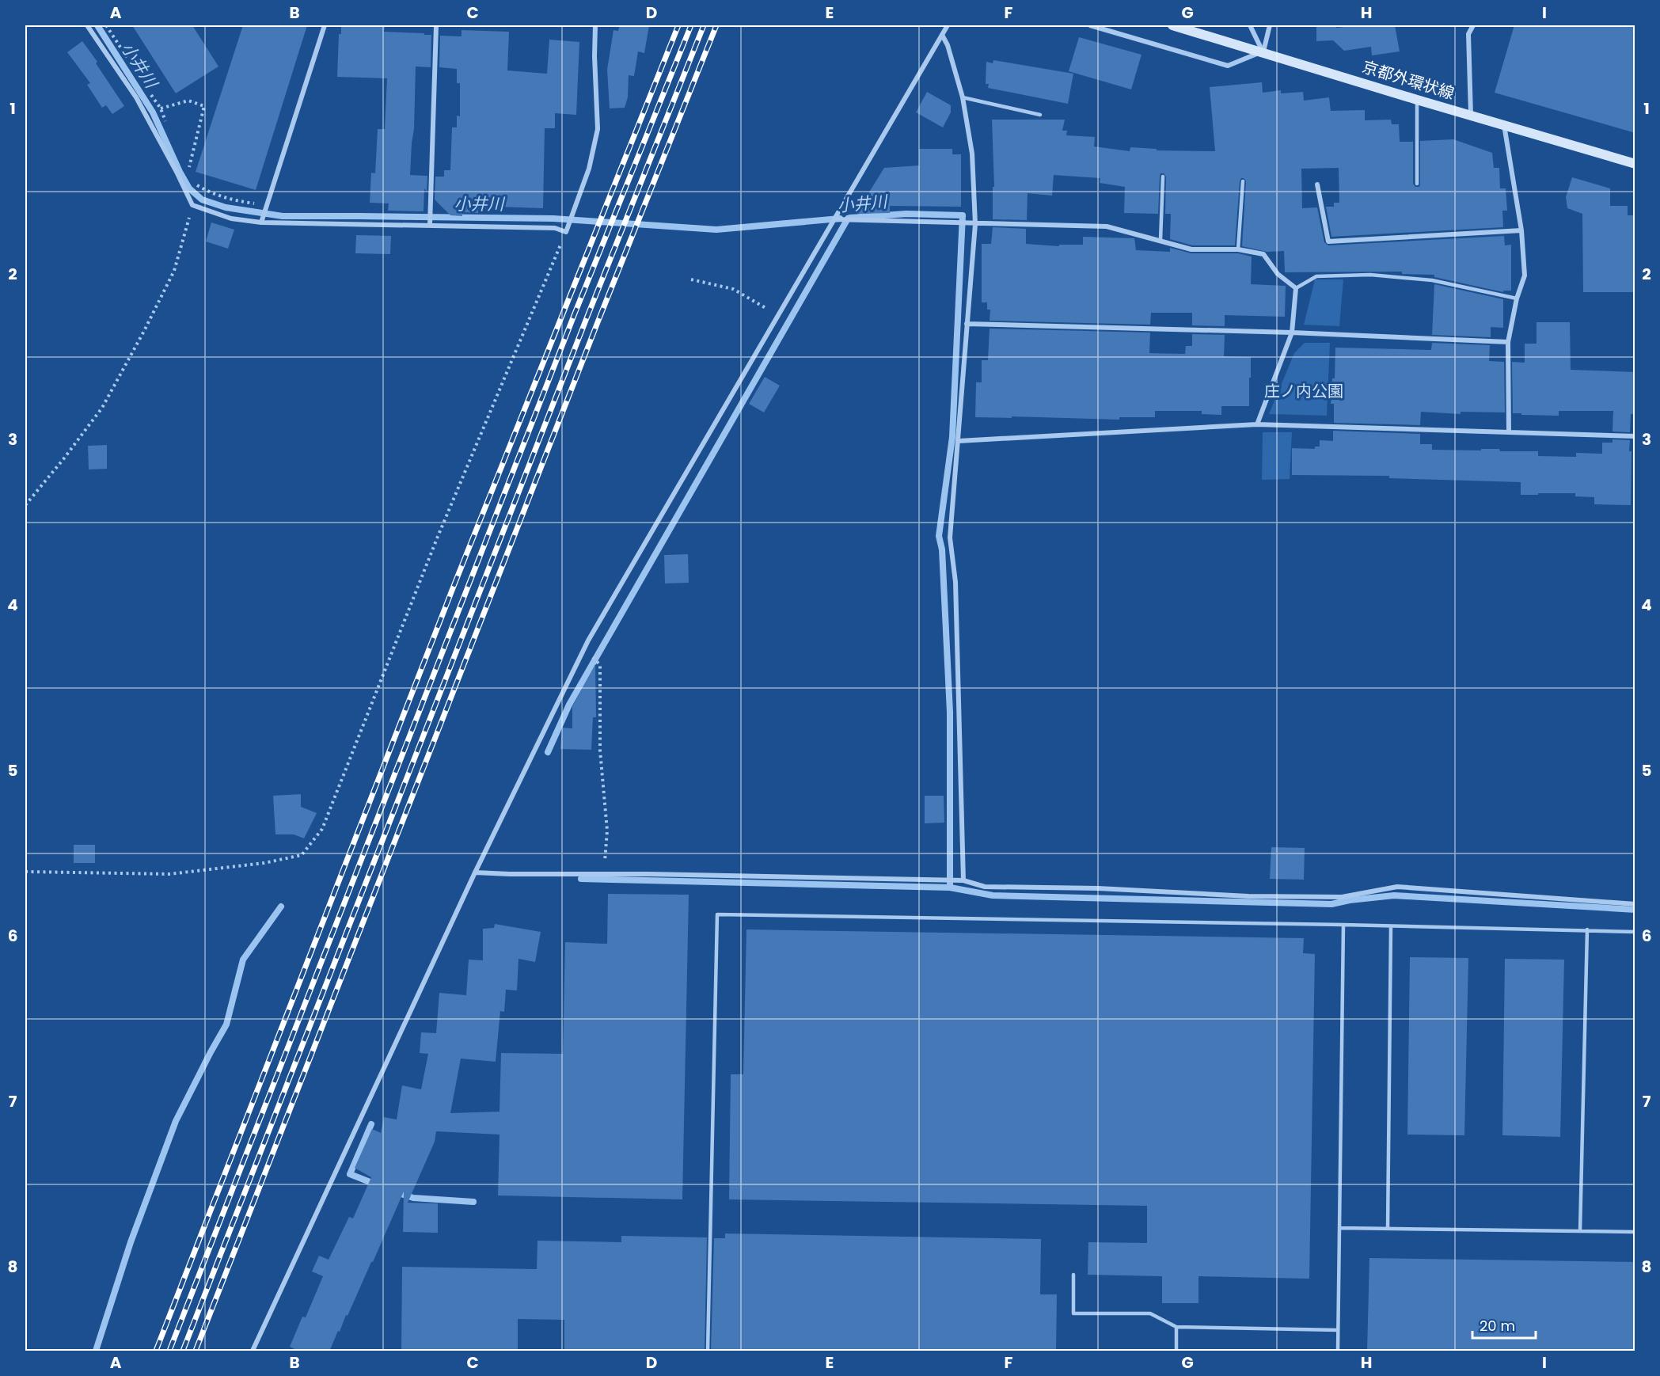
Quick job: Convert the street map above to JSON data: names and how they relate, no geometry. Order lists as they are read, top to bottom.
{
  "streets": {
    "main road": ["京都外環状線"]
  },
  "water": ["小井川"],
  "parks": ["庄ノ内公園"],
  "scale_bar": "20 m",
  "grid": {
    "columns": [
      "A",
      "B",
      "C",
      "D",
      "E",
      "F",
      "G",
      "H",
      "I"
    ],
    "rows": [
      "1",
      "2",
      "3",
      "4",
      "5",
      "6",
      "7",
      "8"
    ]
  }
}
